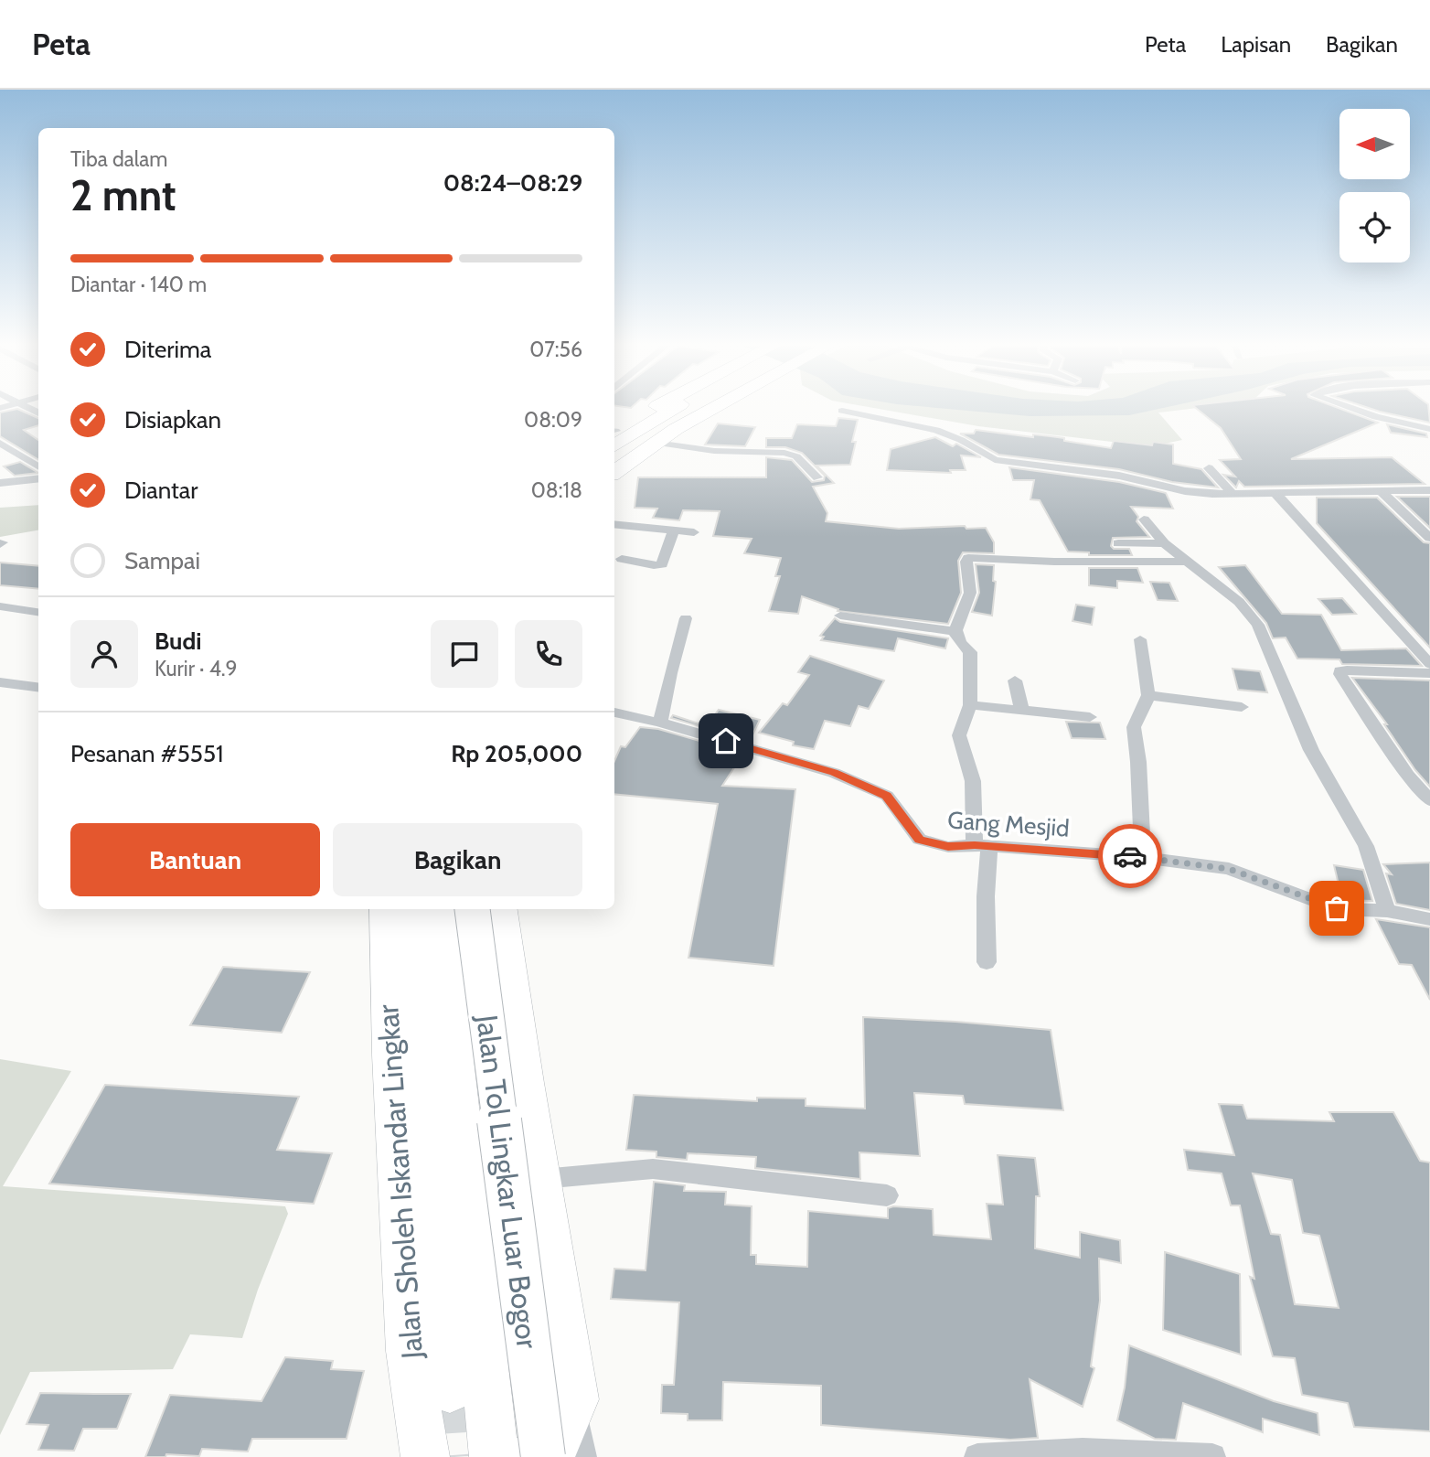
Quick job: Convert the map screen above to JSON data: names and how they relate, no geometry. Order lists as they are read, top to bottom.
{
  "streets": {
    "highway": ["Jalan Sholeh Iskandar Lingkar", "Jalan Tol Lingkar Luar Bogor"],
    "street": ["Gang Mesjid"]
  },
  "north": "left",
  "page": {
    "header": "Peta",
    "nav": ["Peta", "Lapisan", "Bagikan"],
    "heading": ["2 mnt", "Tiba dalam", "08:24–08:29"],
    "panel": [
      "Budi",
      "Kurir · 4.9",
      "Pesanan #5551",
      "Rp 205,000"
    ],
    "bar": "Diantar · 140 m",
    "list": [
      ["Diterima", "07:56"],
      ["Disiapkan", "08:09"],
      ["Diantar", "08:18"],
      "Sampai"
    ],
    "buttons": ["Bantuan", "Bagikan"]
  }
}
